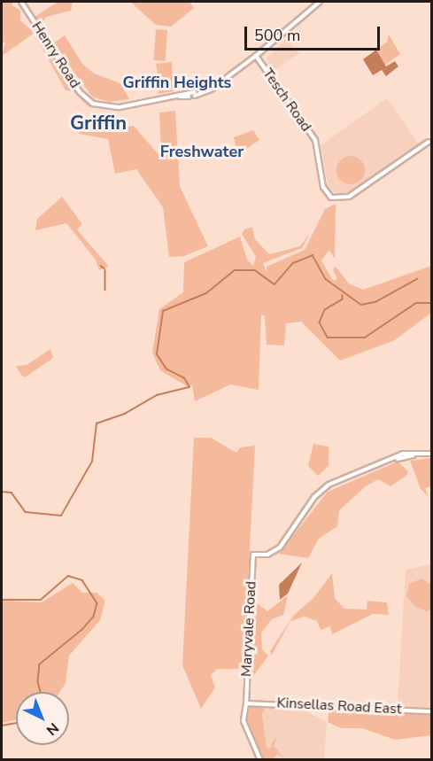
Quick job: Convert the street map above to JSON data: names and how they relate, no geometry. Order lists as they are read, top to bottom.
{
  "streets": {
    "main road": [
      "Henry Road",
      "Tesch Road",
      "Maryvale Road",
      "Kinsellas Road East"
    ]
  },
  "crossings": [
    ["Henry Road", "Tesch Road"],
    ["Maryvale Road", "Kinsellas Road East"]
  ],
  "districts": ["Griffin Heights", "Griffin", "Freshwater"],
  "scale_bar": "500 m",
  "north": "bottom right"
}
